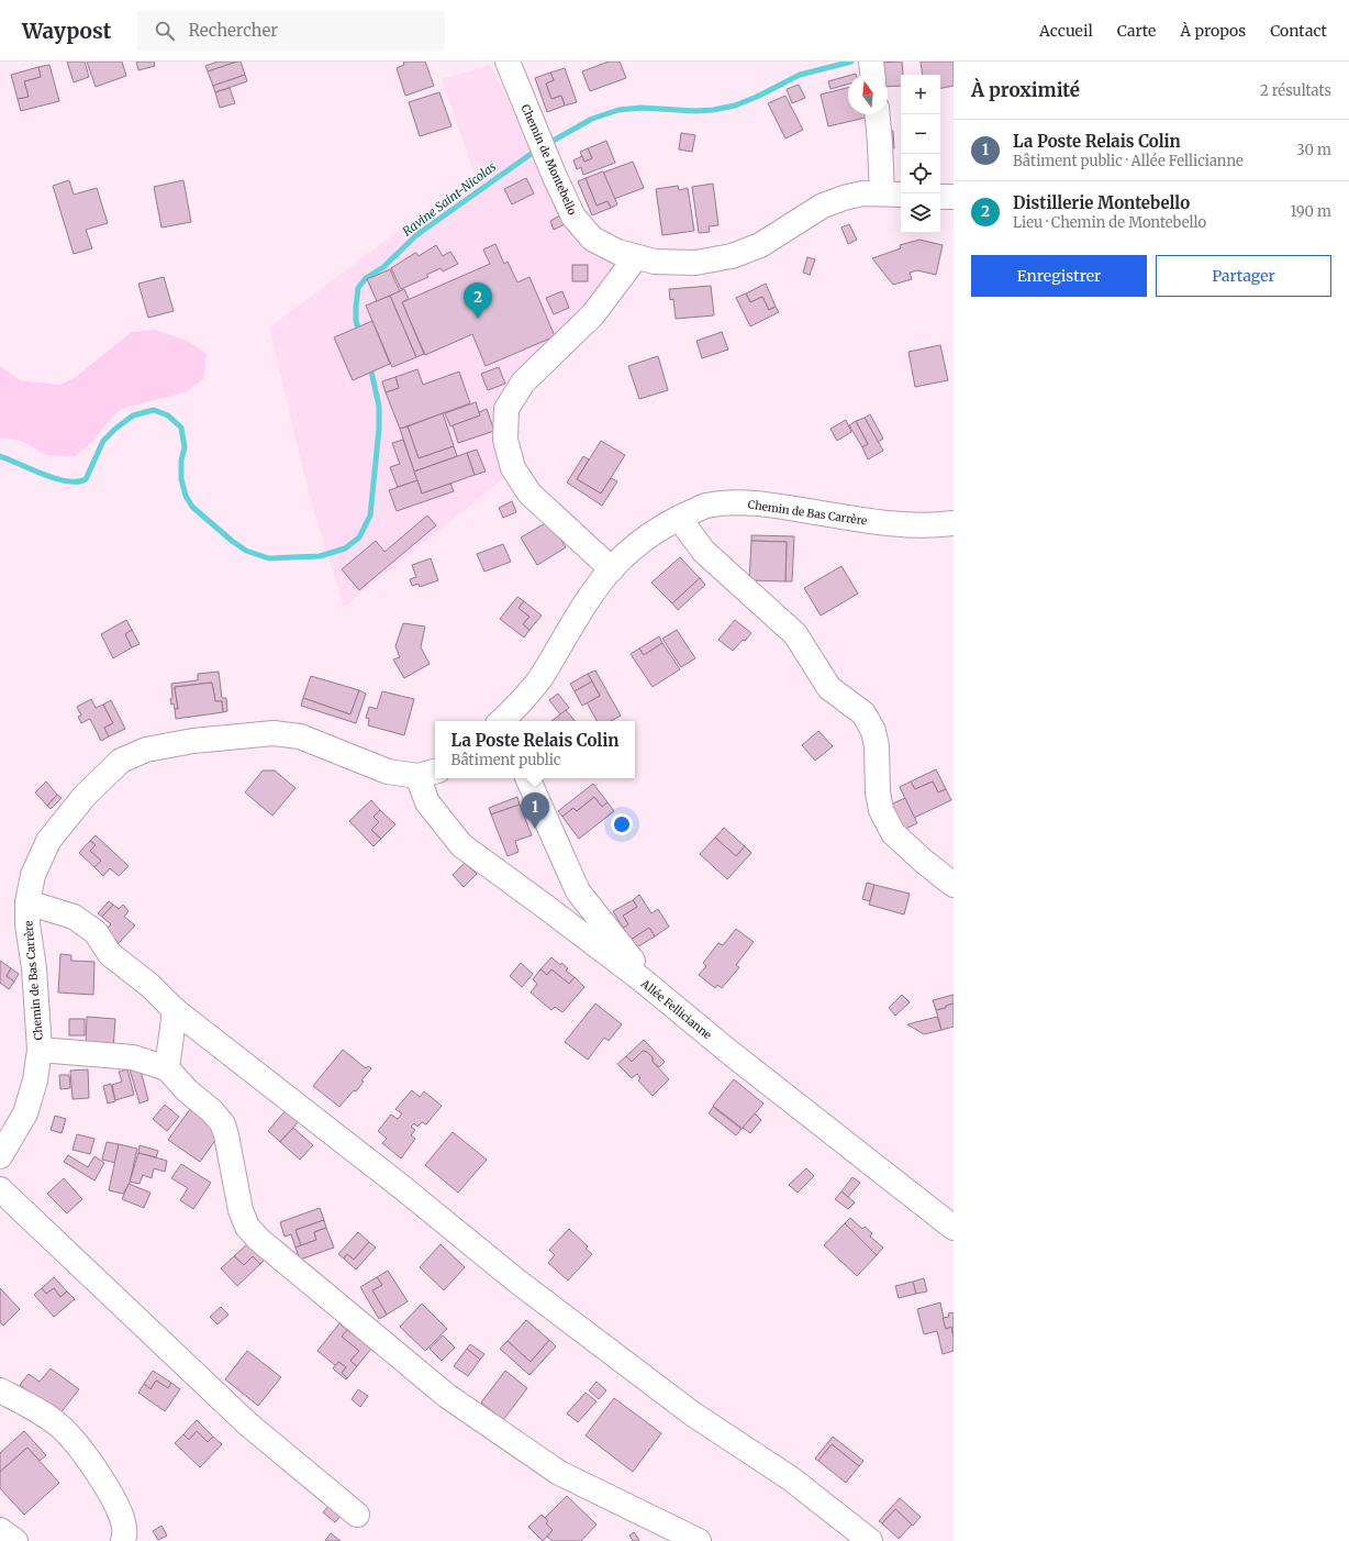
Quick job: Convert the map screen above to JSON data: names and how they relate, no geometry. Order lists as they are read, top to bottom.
{
  "streets": {
    "street": ["Chemin de Montebello", "Chemin de Bas Carrère", "Allée Fellicianne"]
  },
  "crossings": [
    ["Chemin de Bas Carrère", "Allée Fellicianne"]
  ],
  "water": ["Ravine Saint-Nicolas"],
  "north": "top",
  "page": {
    "header": "Waypost",
    "search": "Rechercher",
    "nav": [
      "Accueil",
      "Carte",
      "À propos",
      "Contact"
    ],
    "heading": ["À proximité", "2 résultats"],
    "map_buttons": ["+", "−"],
    "list": [
      {
        "mark": "1",
        "name": "La Poste Relais Colin",
        "note": "Bâtiment public · Allée Fellicianne",
        "value": "30 m"
      },
      {
        "mark": "2",
        "name": "Distillerie Montebello",
        "note": "Lieu · Chemin de Montebello",
        "value": "190 m"
      }
    ],
    "buttons": ["Enregistrer", "Partager"],
    "pins": ["2", "1"],
    "popup": ["La Poste Relais Colin", "Bâtiment public"]
  }
}
